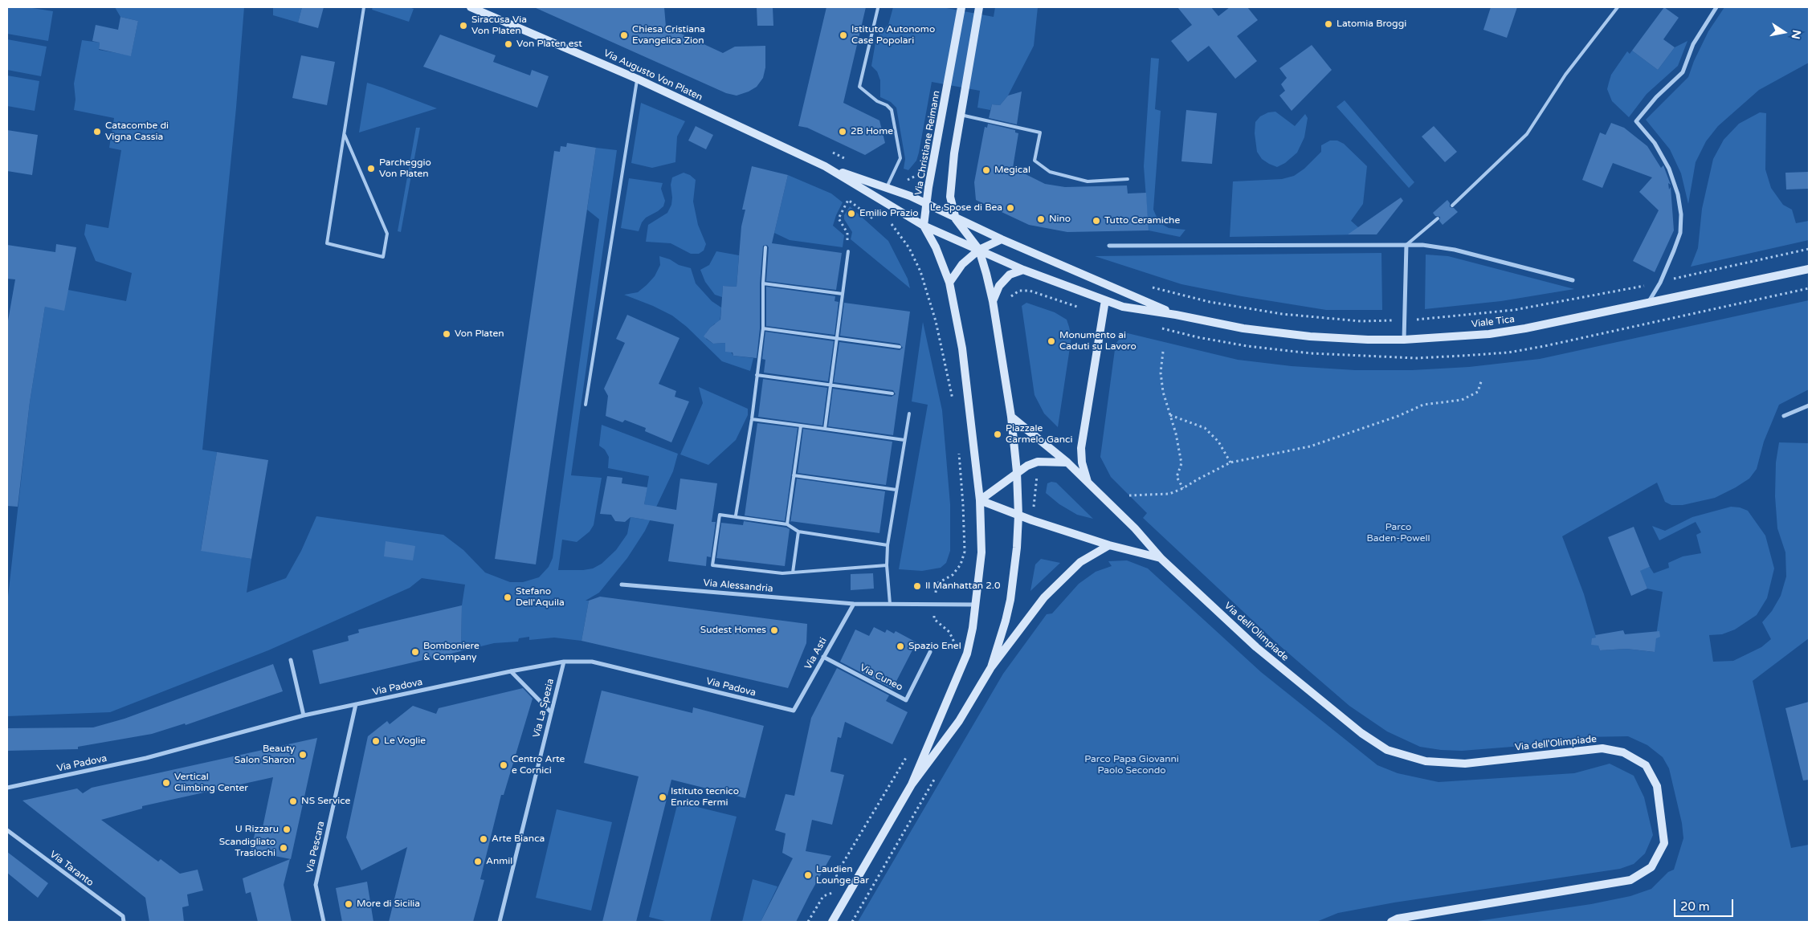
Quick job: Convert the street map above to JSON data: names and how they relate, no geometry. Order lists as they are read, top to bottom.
{
  "streets": {
    "street": [
      "Via Augusto Von Platen",
      "Via Christiane Reimann",
      "Viale Tica",
      "Via Alessandria",
      "Via dell'Olimpiade",
      "Via Asti",
      "Via Cuneo",
      "Via Padova",
      "Via La Spezia",
      "Via Pescara",
      "Via Taranto"
    ]
  },
  "crossings": [
    ["Via Alessandria", "Via Asti"],
    ["Via Asti", "Via Cuneo"],
    ["Via Asti", "Via Padova"],
    ["Via Padova", "Via La Spezia"],
    ["Via Padova", "Via Pescara"]
  ],
  "parks": ["Parco Baden-Powell", "Parco Papa Giovanni Paolo Secondo"],
  "places": [
    "Latomia Broggi",
    "Siracusa Via Von Platen",
    "Chiesa Cristiana Evangelica Zion",
    "Istituto Autonomo Case Popolari",
    "Von Platen est",
    "Catacombe di Vigna Cassia",
    "2B Home",
    "Parcheggio Von Platen",
    "Megical",
    "Le Spose di Bea",
    "Emilio Prazio",
    "Nino",
    "Tutto Ceramiche",
    "Von Platen",
    "Monumento ai Caduti su Lavoro",
    "Piazzale Carmelo Ganci",
    "Il Manhattan 2.0",
    "Stefano Dell'Aquila",
    "Sudest Homes",
    "Spazio Enel",
    "Bomboniere & Company",
    "Le Voglie",
    "Beauty Salon Sharon",
    "Centro Arte e Cornici",
    "Vertical Climbing Center",
    "Istituto tecnico Enrico Fermi",
    "NS Service",
    "U Rizzaru",
    "Arte Bianca",
    "Scandigliato Traslochi",
    "Anmil",
    "Laudien Lounge Bar",
    "More di Sicilia"
  ],
  "scale_bar": "20 m",
  "north": "right"
}
